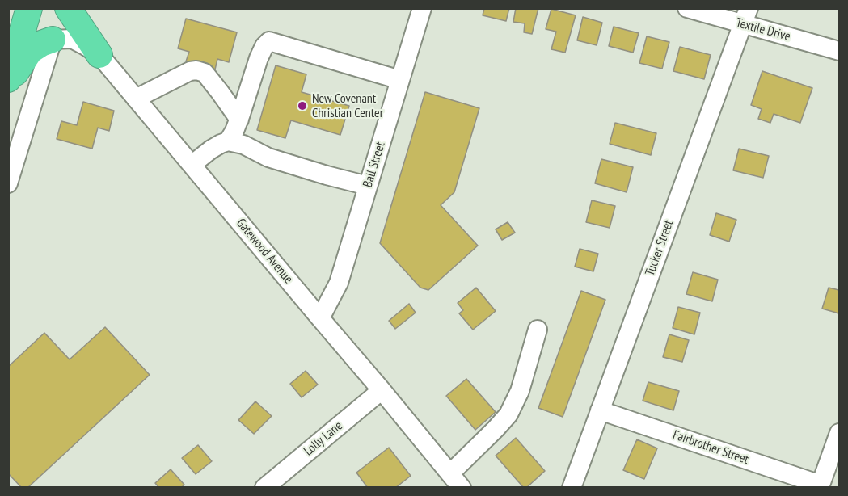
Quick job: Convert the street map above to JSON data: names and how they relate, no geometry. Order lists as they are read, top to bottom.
{
  "streets": {
    "street": [
      "Textile Drive",
      "Ball Street",
      "Tucker Street",
      "Gatewood Avenue",
      "Lolly Lane",
      "Fairbrother Street"
    ]
  },
  "crossings": [
    ["Textile Drive", "Tucker Street"],
    ["Ball Street", "Gatewood Avenue"],
    ["Tucker Street", "Fairbrother Street"],
    ["Gatewood Avenue", "Lolly Lane"]
  ],
  "places": ["New Covenant Christian Center"]
}
